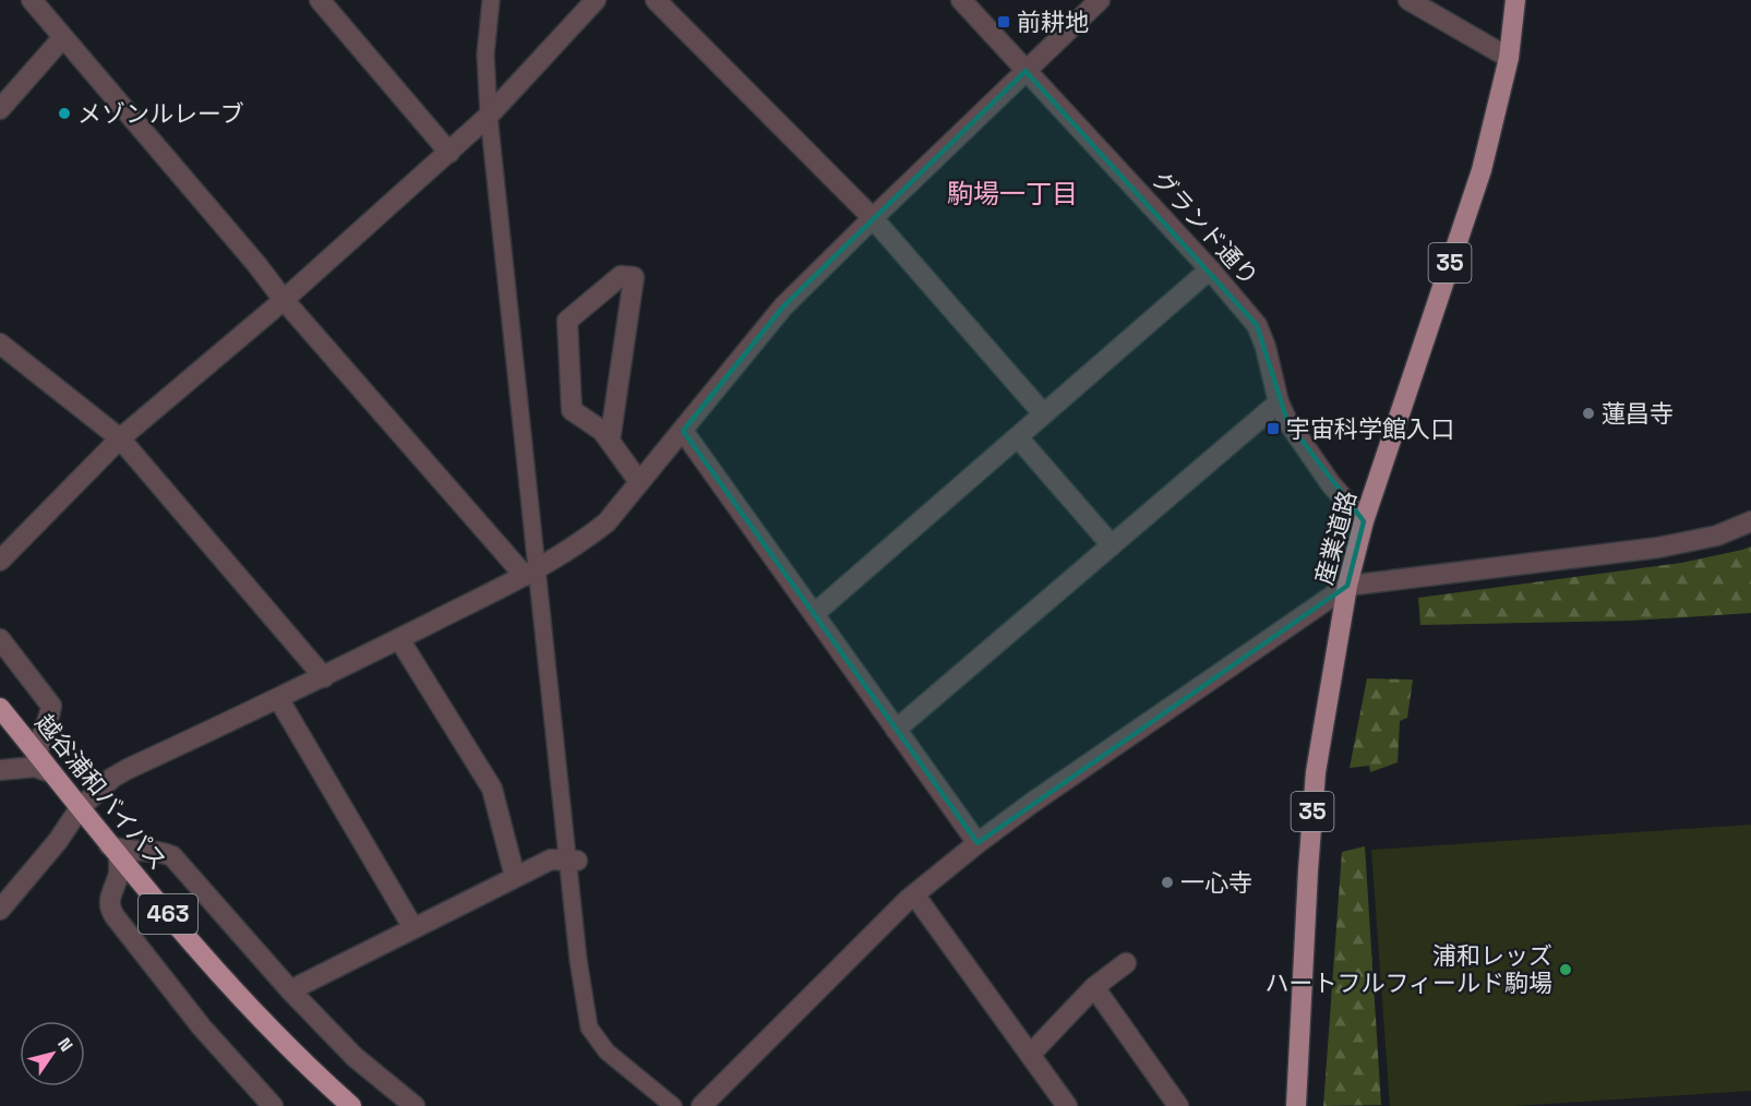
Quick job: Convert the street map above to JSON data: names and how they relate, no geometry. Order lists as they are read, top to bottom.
{
  "streets": {
    "highway": ["越谷浦和バイパス", "463"],
    "main road": ["35", "産業道路"],
    "street": ["グランド通り"]
  },
  "crossings": [
    ["グランド通り", "産業道路"]
  ],
  "districts": ["駒場一丁目"],
  "places": {
    "transit": ["前耕地", "宇宙科学館入口"],
    "other": [
      "メゾンルレーブ",
      "蓮昌寺",
      "一心寺",
      "浦和レッズ ハートフルフィールド駒場"
    ]
  },
  "north": "top right"
}
